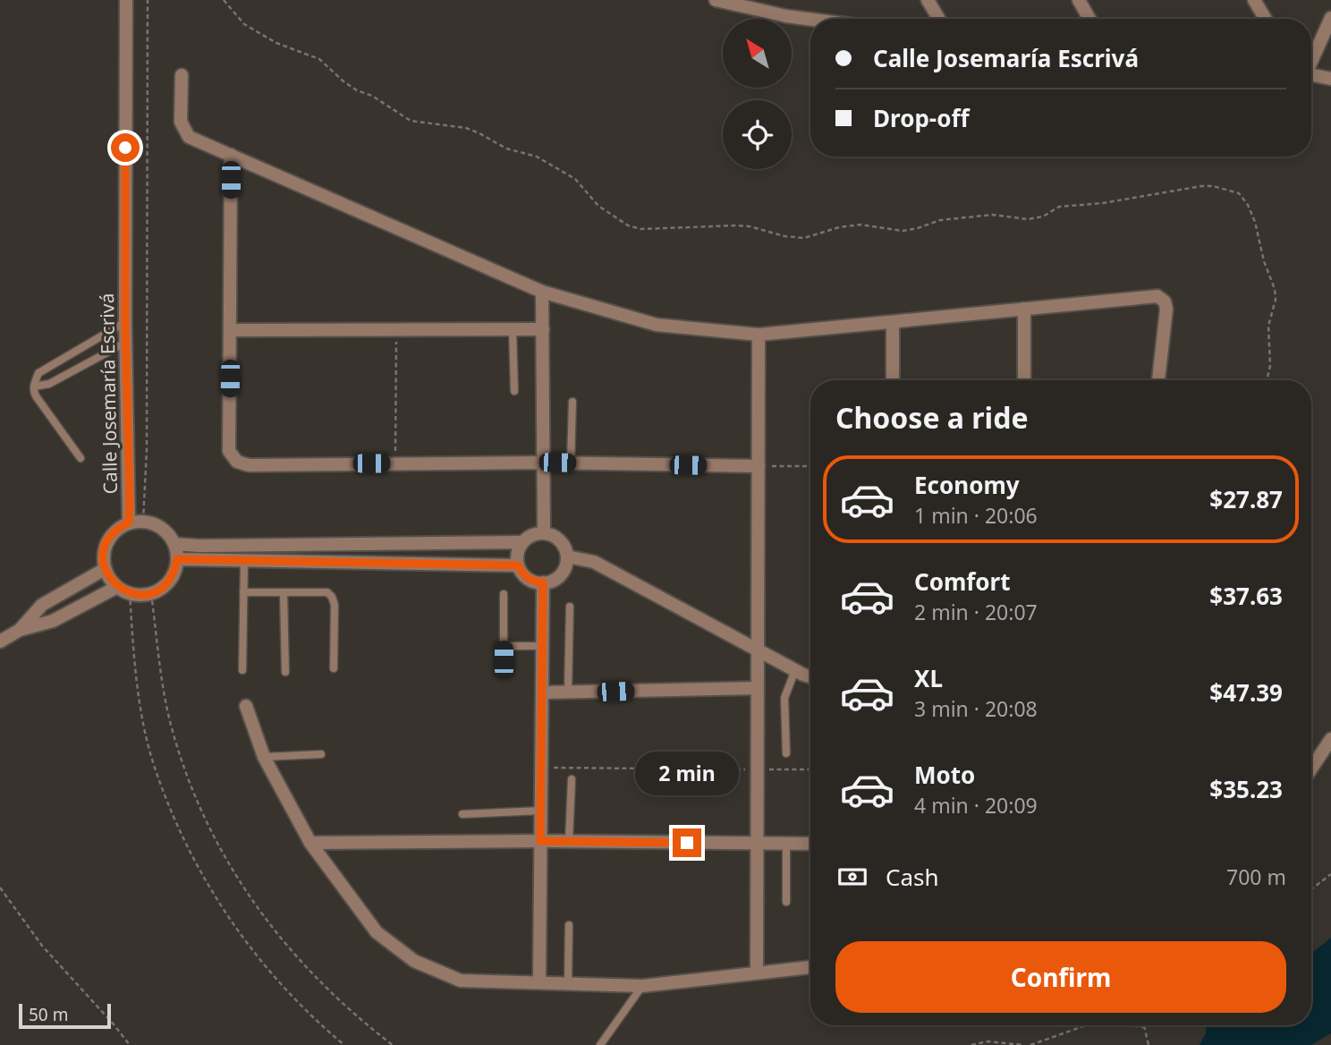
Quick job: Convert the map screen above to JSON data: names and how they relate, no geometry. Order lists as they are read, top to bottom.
{
  "streets": {
    "street": ["Calle Josemaría Escrivá"]
  },
  "scale_bar": "50 m",
  "north": "top left",
  "page": {
    "banner": ["Calle Josemaría Escrivá", "Drop-off"],
    "heading": "Choose a ride",
    "list": [
      {
        "name": "Economy",
        "note": "1 min · 20:06",
        "value": "$27.87"
      },
      {
        "name": "Comfort",
        "note": "2 min · 20:07",
        "value": "$37.63"
      },
      {
        "name": "XL",
        "note": "3 min · 20:08",
        "value": "$47.39"
      },
      {
        "name": "Moto",
        "note": "4 min · 20:09",
        "value": "$35.23"
      }
    ],
    "bubble": "2 min",
    "pay": ["Cash", "700 m"],
    "buttons": "Confirm",
    "scale": "50 m"
  }
}
